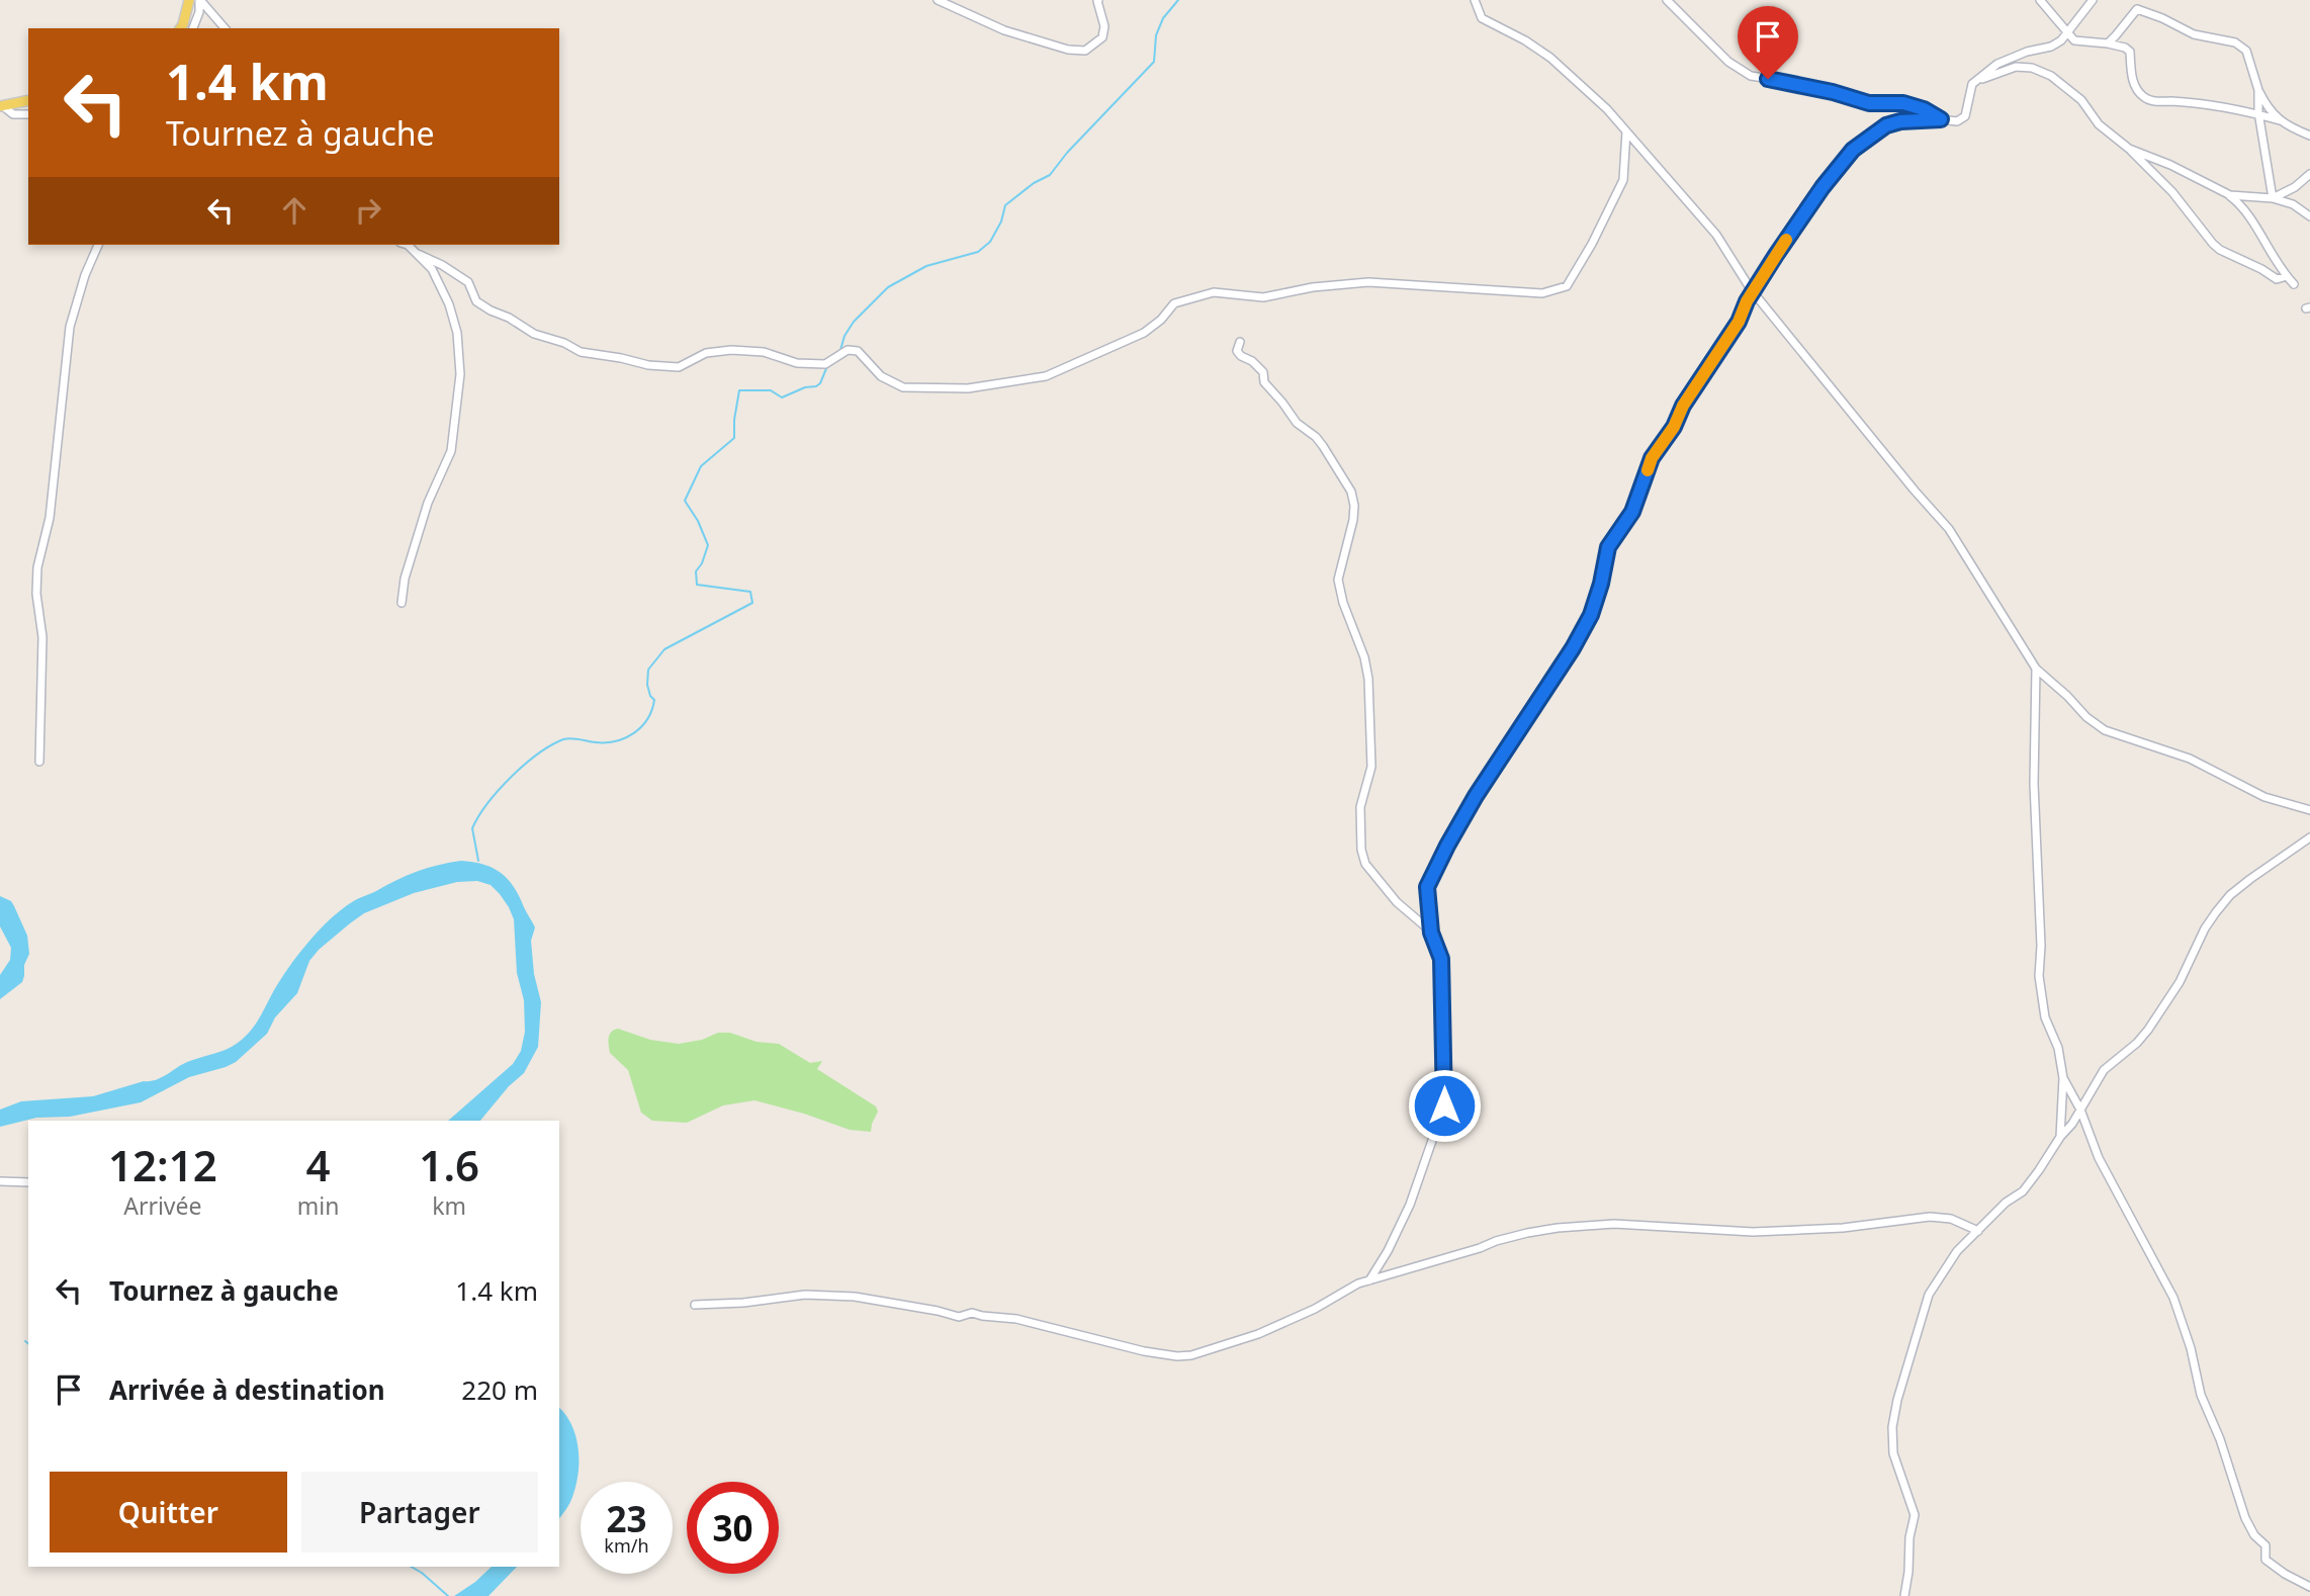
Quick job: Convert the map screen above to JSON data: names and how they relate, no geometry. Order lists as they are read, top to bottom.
{
  "page": {
    "turn": ["1.4 km", "Tournez à gauche"],
    "eta": [
      "12:12",
      "Arrivée",
      "4",
      "min",
      "1.6",
      "km"
    ],
    "list": [
      {
        "name": "Tournez à gauche",
        "value": "1.4 km"
      },
      {
        "name": "Arrivée à destination",
        "value": "220 m"
      }
    ],
    "buttons": ["Quitter", "Partager"],
    "speed": "23 km/h",
    "limit": "30"
  }
}
